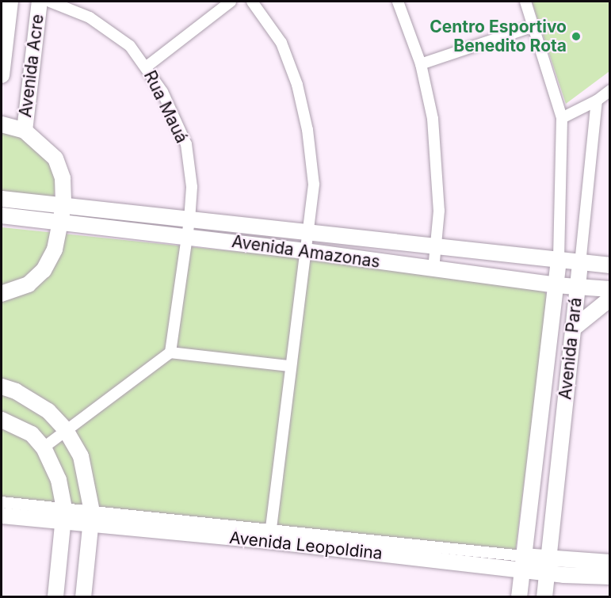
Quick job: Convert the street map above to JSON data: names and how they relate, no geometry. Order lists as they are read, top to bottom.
{
  "streets": {
    "main road": [
      "Avenida Acre",
      "Avenida Amazonas",
      "Avenida Pará",
      "Avenida Leopoldina"
    ],
    "street": ["Rua Mauá"]
  },
  "crossings": [
    ["Rua Mauá", "Avenida Amazonas"],
    ["Avenida Amazonas", "Avenida Pará"],
    ["Avenida Pará", "Avenida Leopoldina"]
  ],
  "places": ["Centro Esportivo Benedito Rota"]
}
